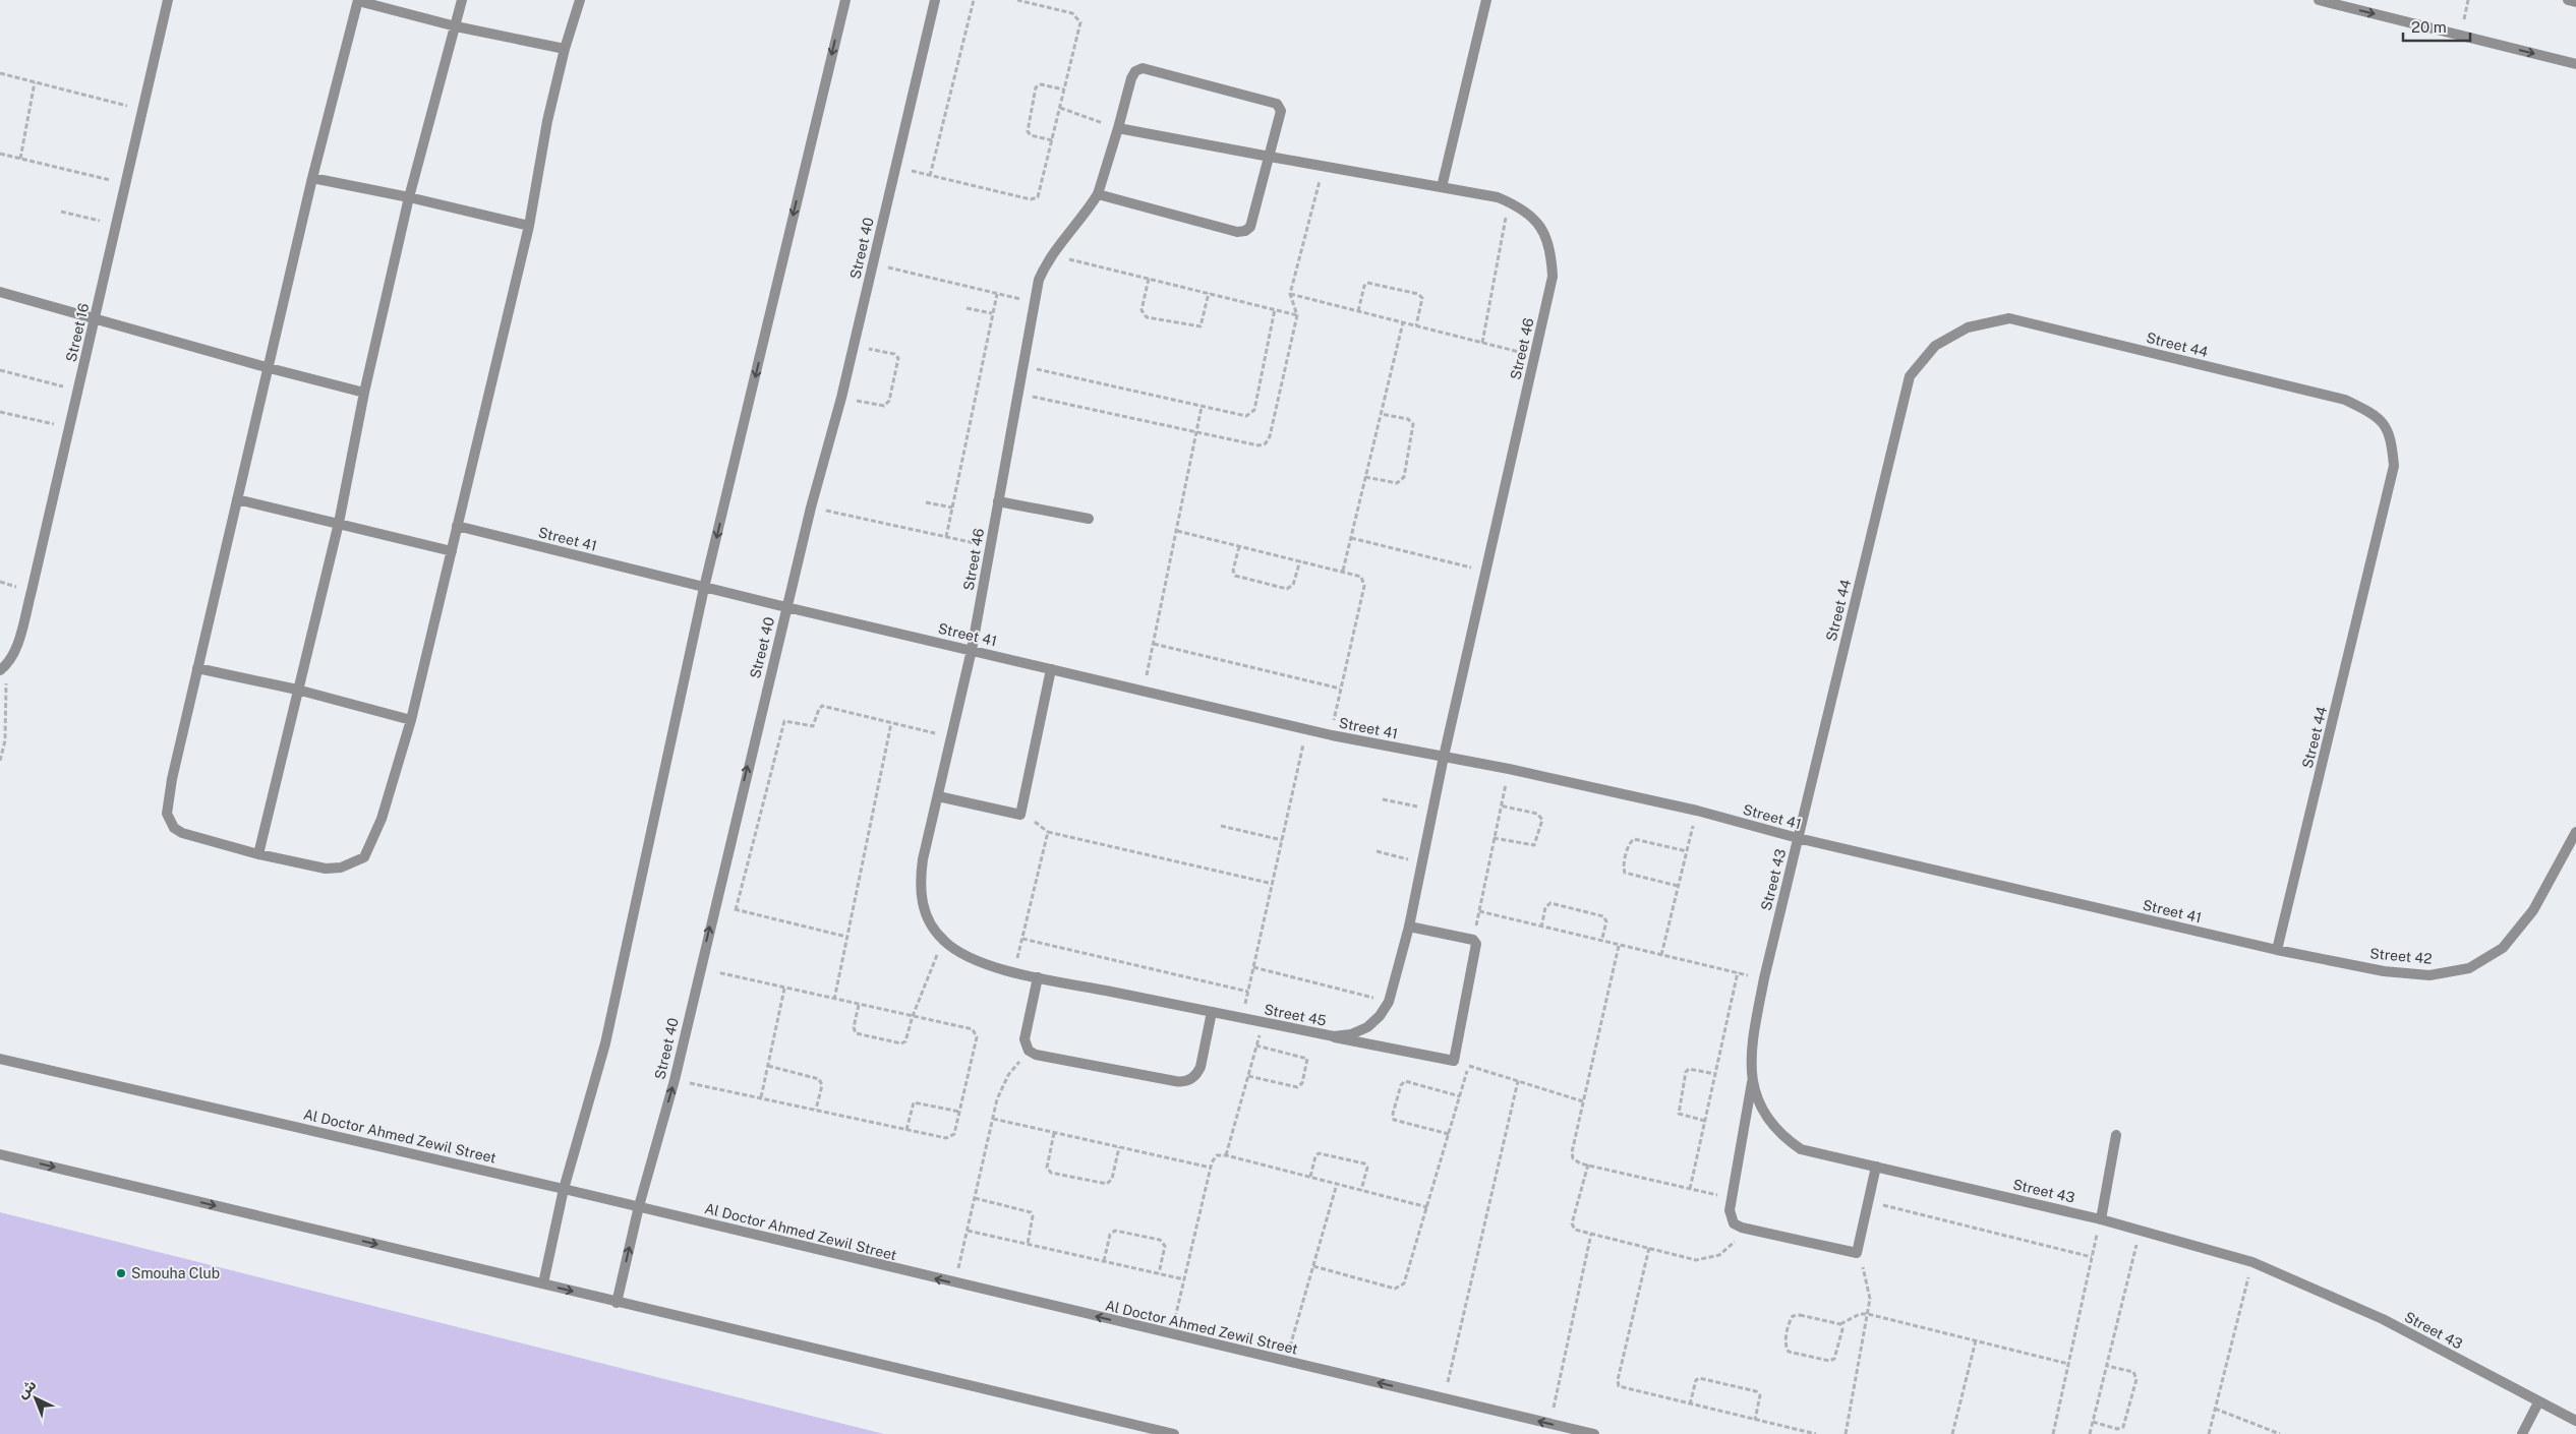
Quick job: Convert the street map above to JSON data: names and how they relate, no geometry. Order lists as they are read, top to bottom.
{
  "streets": {
    "street": [
      "Street 40",
      "Street 16",
      "Street 44",
      "Street 46",
      "Street 41",
      "Street 43",
      "Street 42",
      "Street 45",
      "Al Doctor Ahmed Zewil Street"
    ]
  },
  "crossings": [
    ["Street 40", "Street 41"],
    ["Street 40", "Al Doctor Ahmed Zewil Street"],
    ["Street 44", "Street 41"],
    ["Street 44", "Street 43"],
    ["Street 44", "Street 42"],
    ["Street 46", "Street 41"],
    ["Street 46", "Street 45"],
    ["Street 41", "Street 43"],
    ["Street 41", "Street 42"],
    ["Street 41", "Street 45"]
  ],
  "one_way": ["Al Doctor Ahmed Zewil Street"],
  "places": ["Smouha Club"],
  "scale_bar": "20 m",
  "north": "top left"
}
